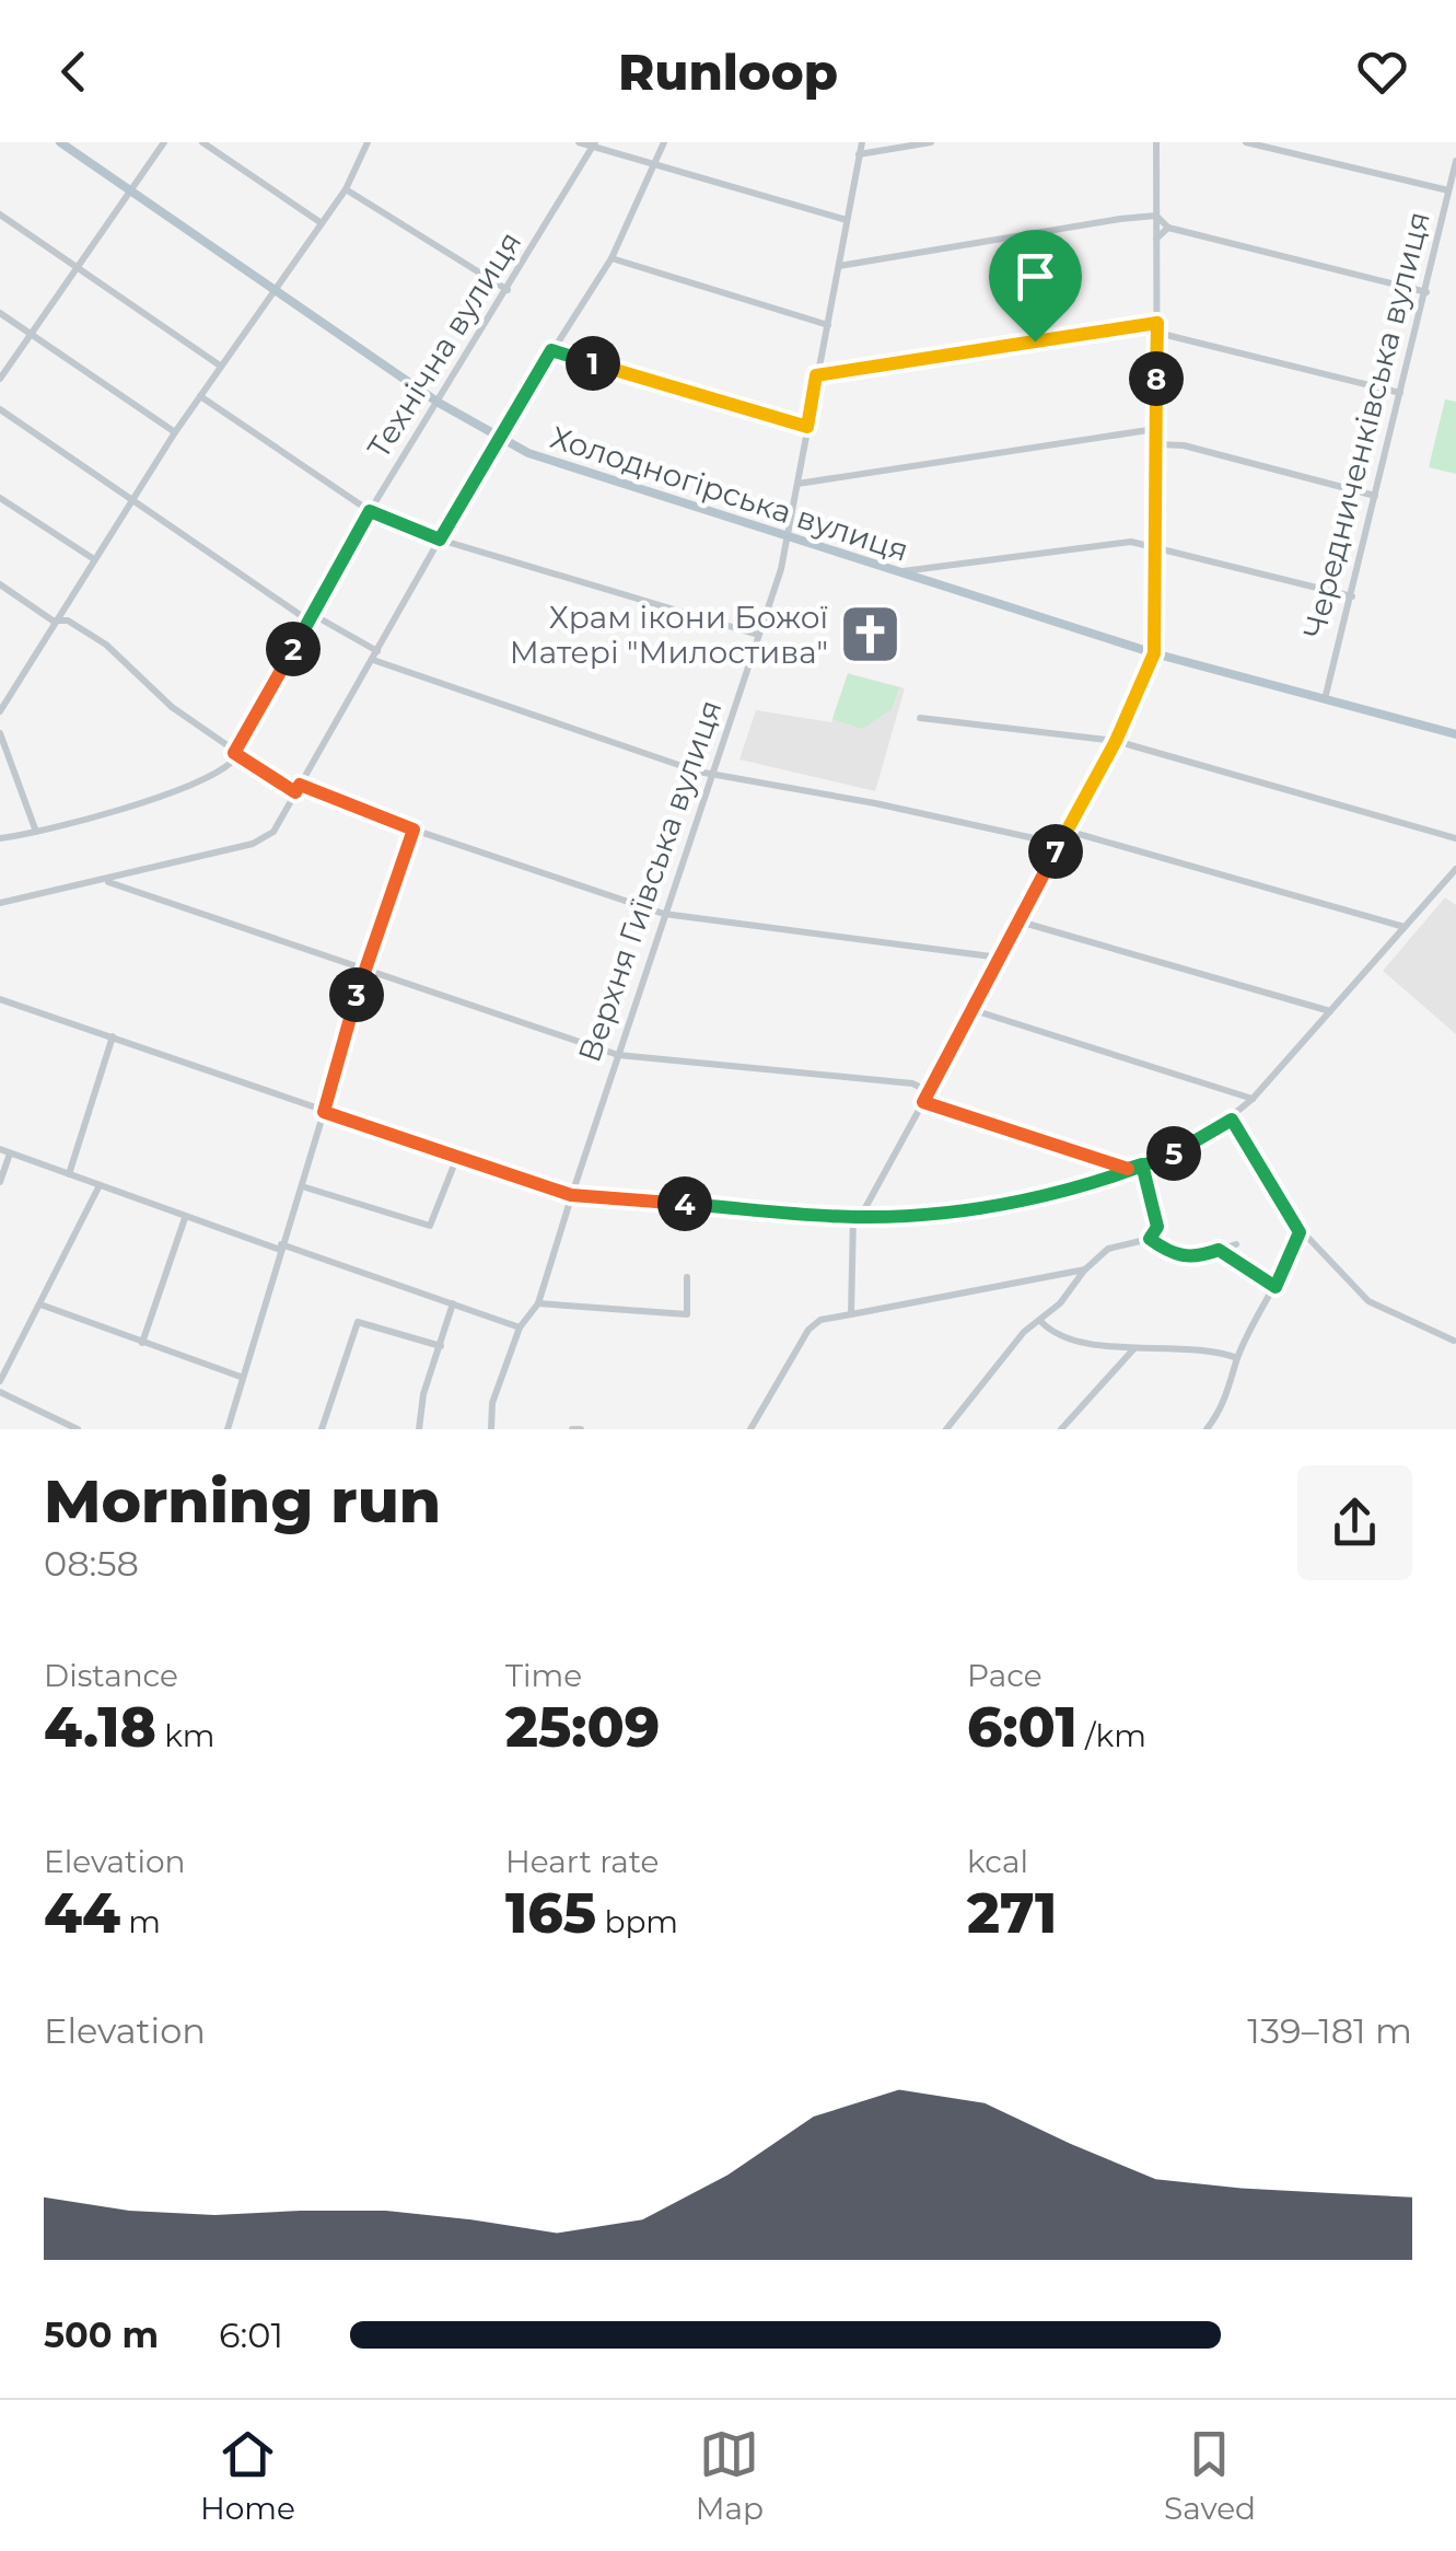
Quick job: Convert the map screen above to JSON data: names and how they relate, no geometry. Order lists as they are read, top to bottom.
{
  "streets": {
    "main road": ["Холодногірська вулиця"],
    "street": ["Технічна вулиця", "Чередниченківська вулиця", "Верхня Гиївська вулиця"]
  },
  "crossings": [
    ["Технічна вулиця", "Холодногірська вулиця"],
    ["Чередниченківська вулиця", "Холодногірська вулиця"],
    ["Холодногірська вулиця", "Верхня Гиївська вулиця"]
  ],
  "places": {
    "church": ["Храм ікони Божої Матері \"Милостива\""]
  },
  "page": {
    "header": "Runloop",
    "pins": [
      "1",
      "8",
      "2",
      "7",
      "3",
      "5",
      "4"
    ],
    "heading": ["Morning run", "08:58"],
    "stats": [
      ["Distance", "4.18 km"],
      ["Time", "25:09"],
      ["Pace", "6:01 /km"],
      ["Elevation", "44 m"],
      ["Heart rate", "165 bpm"],
      ["kcal", "271"]
    ],
    "chart": ["Elevation", "139–181 m"],
    "list": [
      {
        "name": "500 m",
        "note": "6:01"
      }
    ],
    "tabs": ["Home", "Map", "Saved"]
  }
}
